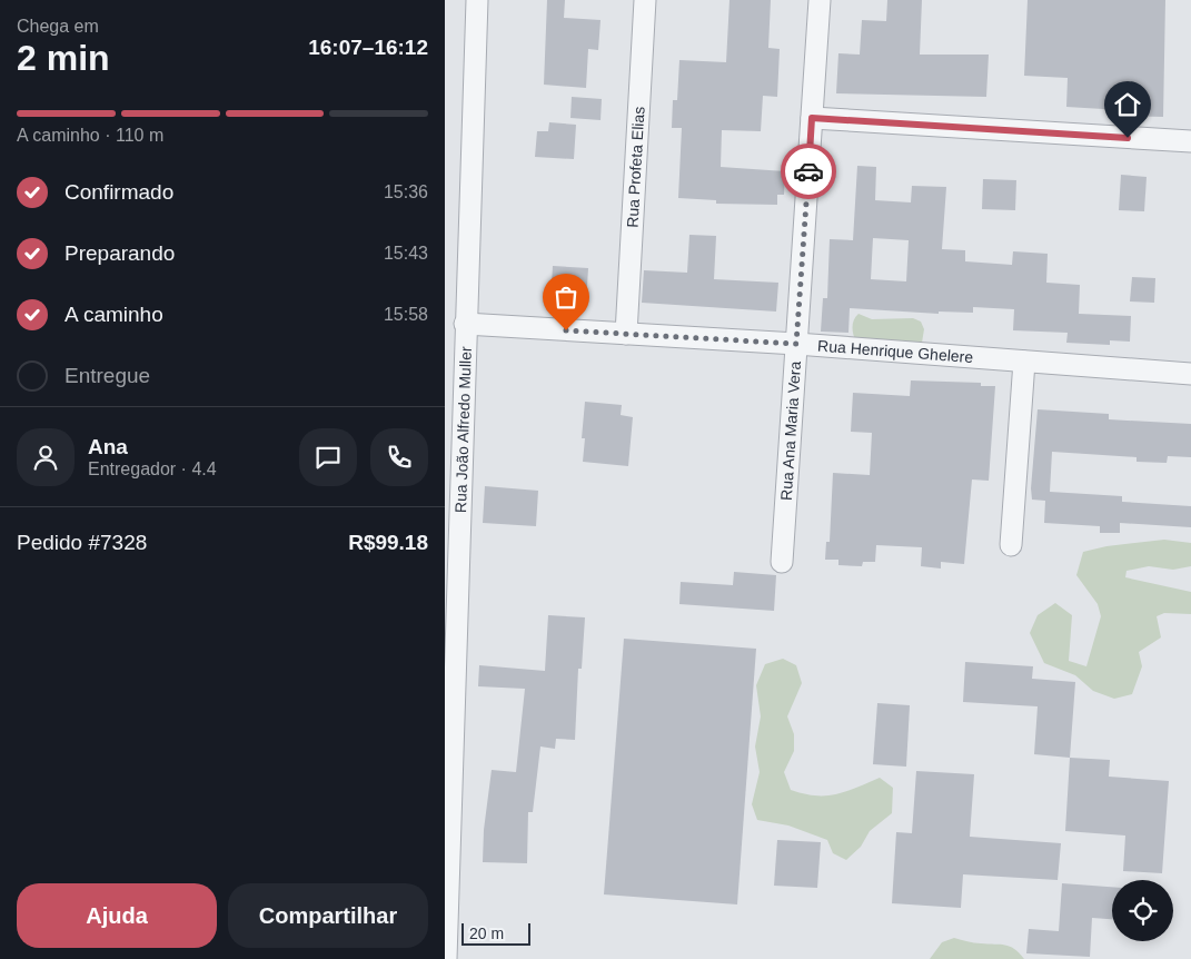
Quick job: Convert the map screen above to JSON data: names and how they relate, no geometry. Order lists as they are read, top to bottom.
{
  "streets": {
    "street": [
      "Rua Profeta Elias",
      "Rua Henrique Ghelere",
      "Rua João Alfredo Muller",
      "Rua Ana Maria Vera"
    ]
  },
  "crossings": [
    ["Rua Profeta Elias", "Rua Henrique Ghelere"],
    ["Rua Henrique Ghelere", "Rua João Alfredo Muller"],
    ["Rua Henrique Ghelere", "Rua Ana Maria Vera"]
  ],
  "scale_bar": "20 m",
  "page": {
    "heading": ["2 min", "Chega em", "16:07–16:12"],
    "panel": [
      "Ana",
      "Entregador · 4.4",
      "Pedido #7328",
      "R$99.18"
    ],
    "bar": "A caminho · 110 m",
    "list": [
      ["Confirmado", "15:36"],
      ["Preparando", "15:43"],
      ["A caminho", "15:58"],
      "Entregue"
    ],
    "buttons": ["Ajuda", "Compartilhar"],
    "scale": "20 m"
  }
}
